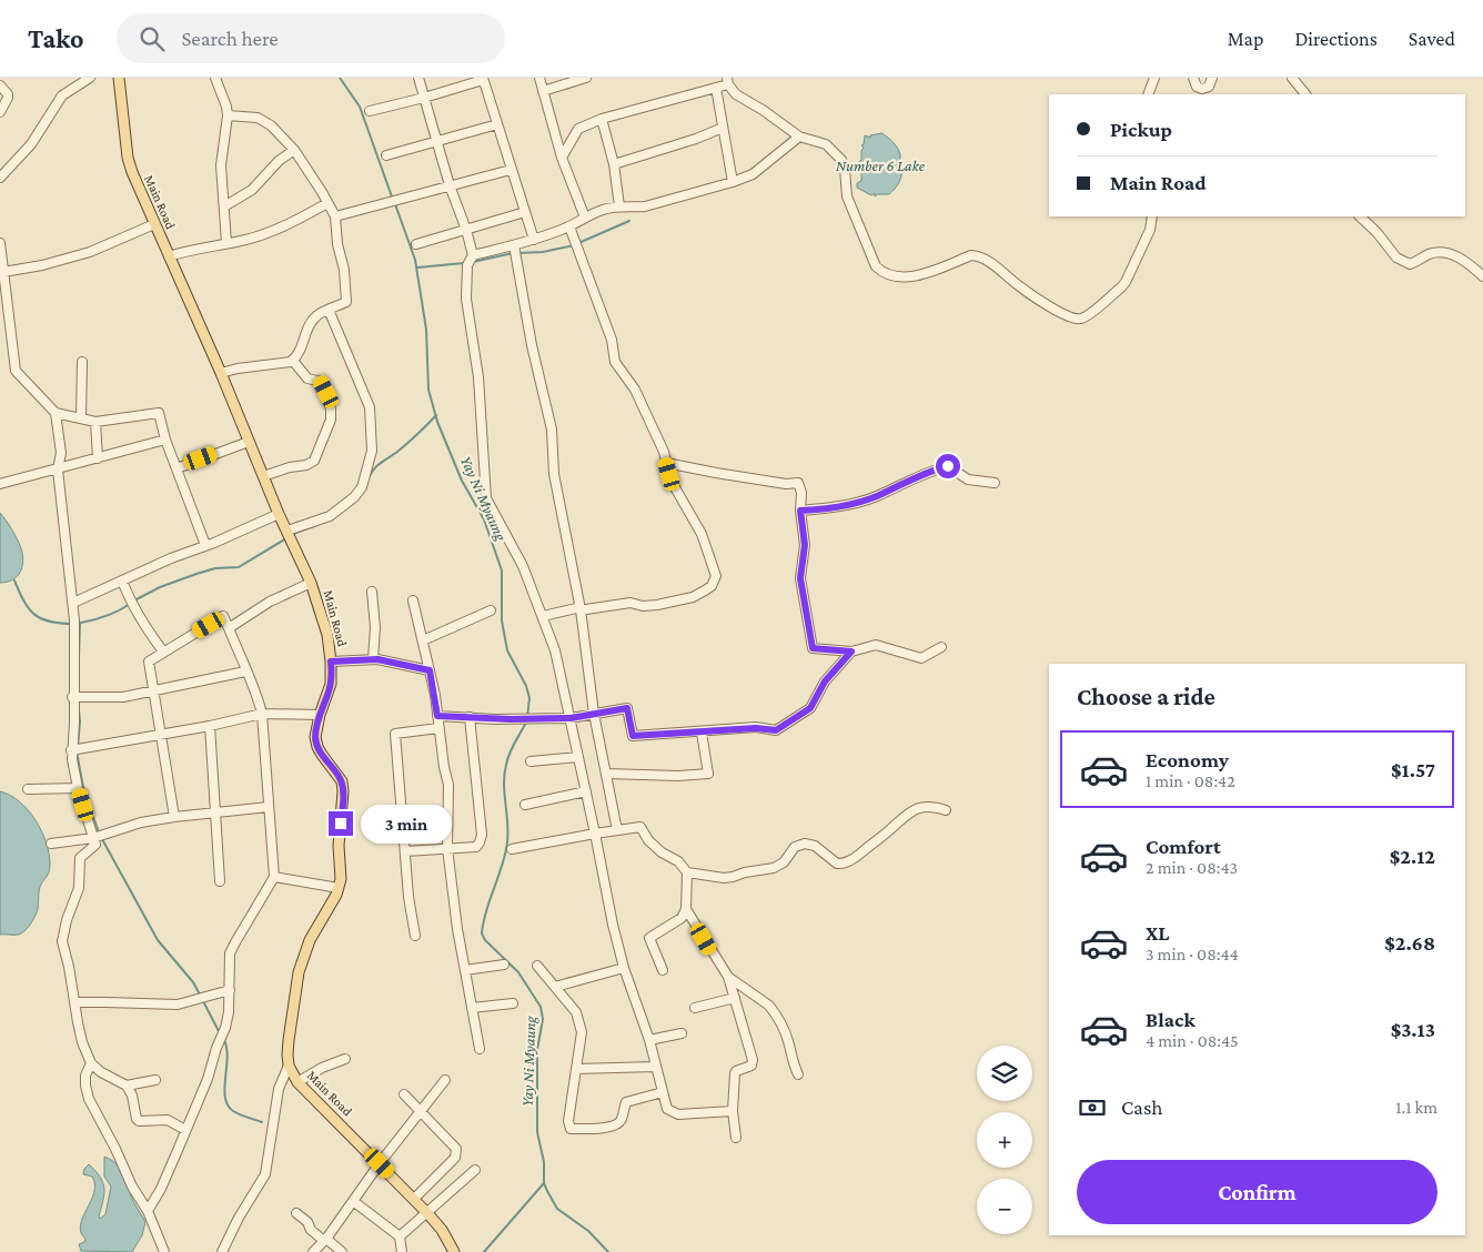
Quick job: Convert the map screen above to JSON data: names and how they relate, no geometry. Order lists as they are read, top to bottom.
{
  "streets": {
    "main road": ["Main Road"]
  },
  "water": ["Number 6 Lake", "Yay Ni Myaung"],
  "page": {
    "header": "Tako",
    "search": "Search here",
    "nav": ["Map", "Directions", "Saved"],
    "banner": ["Pickup", "Main Road"],
    "heading": "Choose a ride",
    "list": [
      {
        "name": "Economy",
        "note": "1 min · 08:42",
        "value": "$1.57"
      },
      {
        "name": "Comfort",
        "note": "2 min · 08:43",
        "value": "$2.12"
      },
      {
        "name": "XL",
        "note": "3 min · 08:44",
        "value": "$2.68"
      },
      {
        "name": "Black",
        "note": "4 min · 08:45",
        "value": "$3.13"
      }
    ],
    "bubble": "3 min",
    "map_buttons": ["+", "−"],
    "pay": ["Cash", "1.1 km"],
    "buttons": "Confirm"
  }
}
